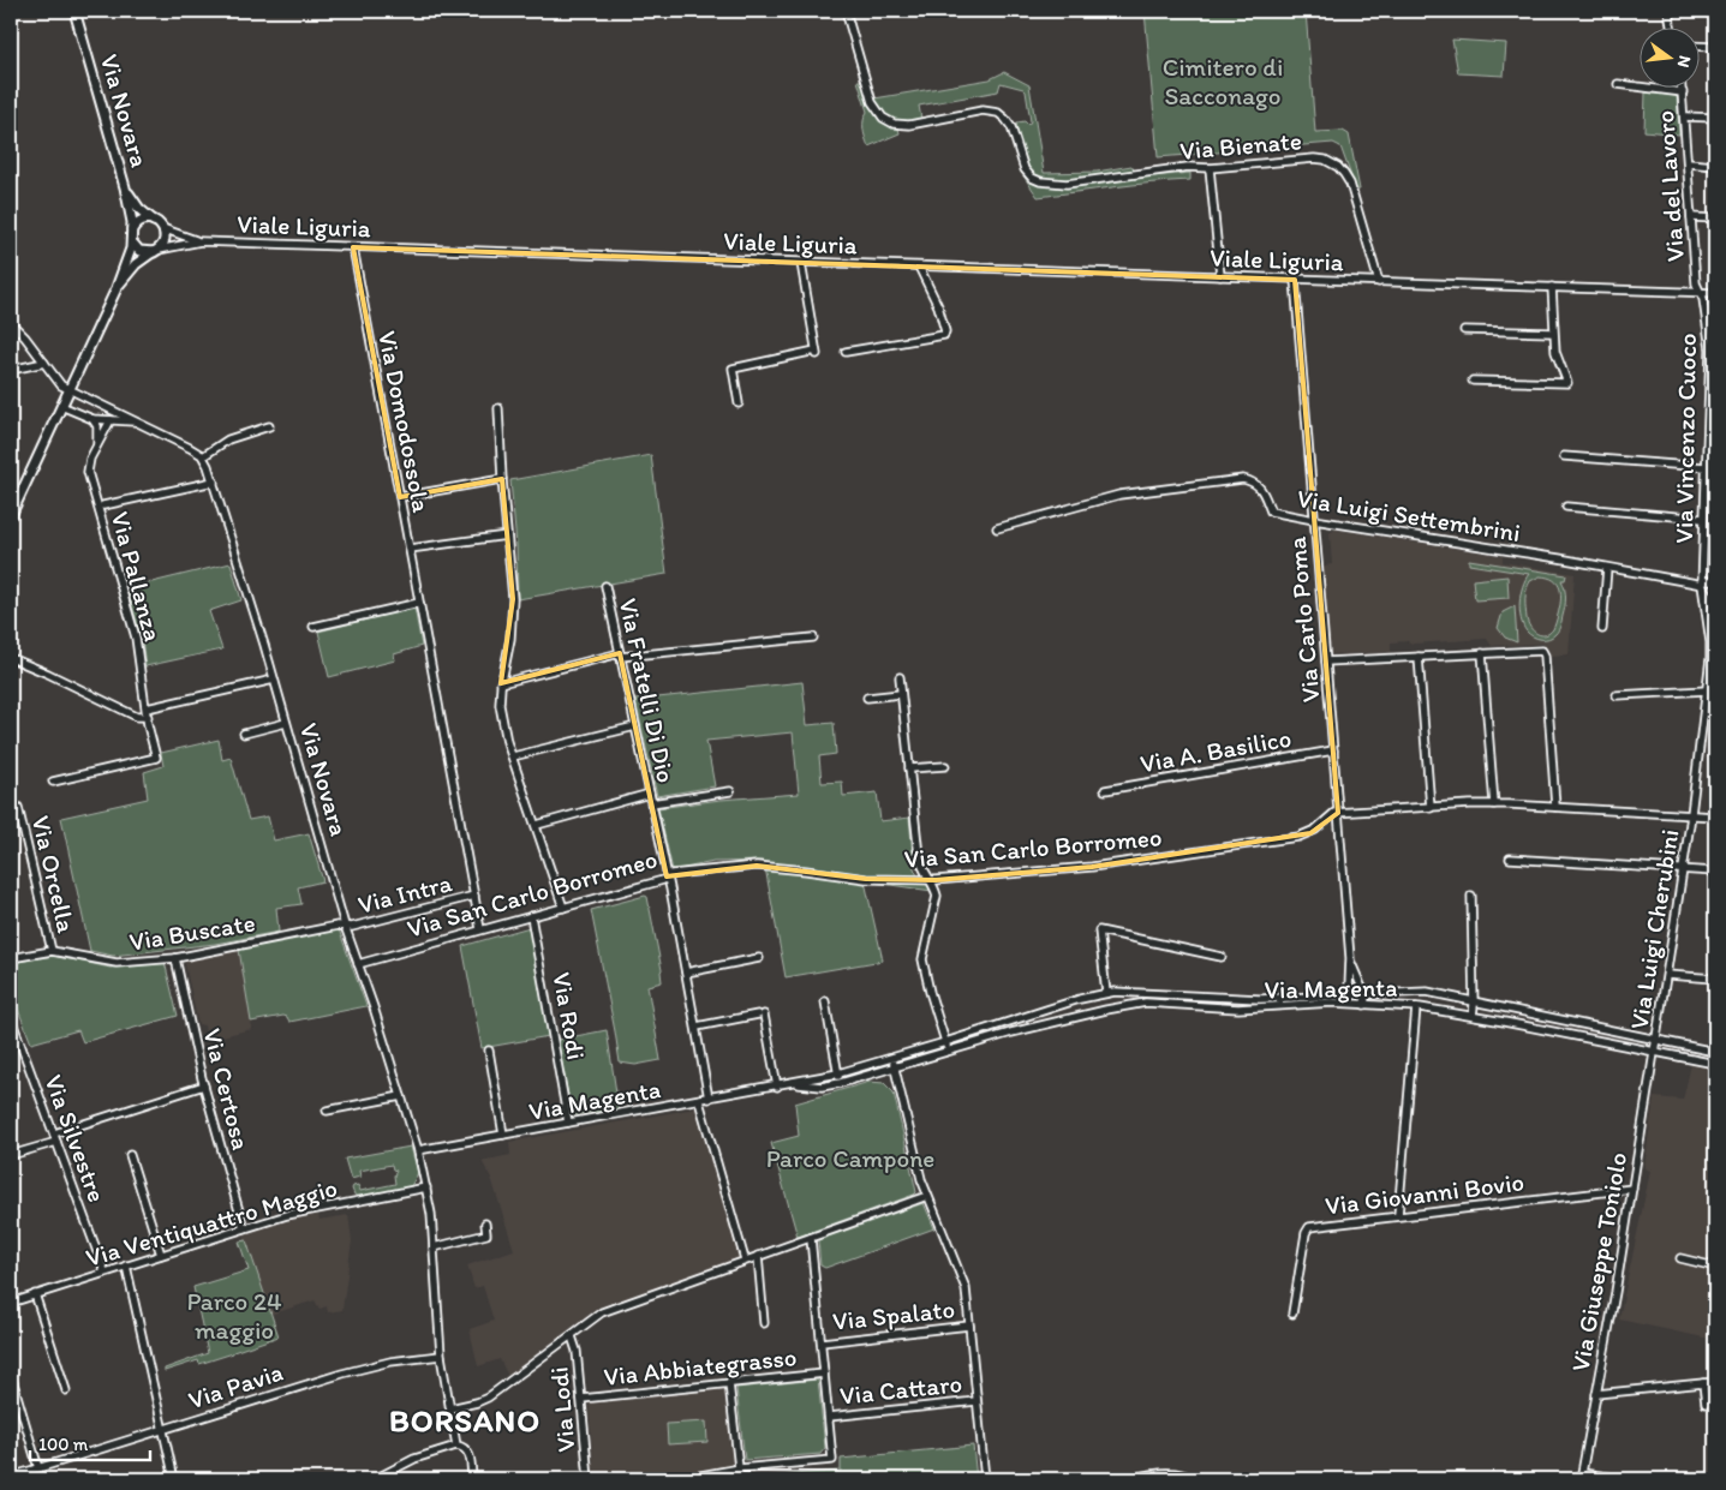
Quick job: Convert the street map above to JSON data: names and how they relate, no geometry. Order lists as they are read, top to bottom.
{
  "streets": {
    "street": [
      "Via Novara",
      "Via Bienate",
      "Via del Lavoro",
      "Viale Liguria",
      "Via Domodossola",
      "Via Vincenzo Cuoco",
      "Via Luigi Settembrini",
      "Via Pallanza",
      "Via Carlo Poma",
      "Via Fratelli Di Dio",
      "Via A. Basilico",
      "Via San Carlo Borromeo",
      "Via Orcella",
      "Via Intra",
      "Via Luigi Cherubini",
      "Via Buscate",
      "Via Magenta",
      "Via Rodi",
      "Via Certosa",
      "Via Silvestre",
      "Via Giovanni Bovio",
      "Via Ventiquattro Maggio",
      "Via Giuseppe Toniolo",
      "Via Spalato",
      "Via Abbiategrasso",
      "Via Pavia",
      "Via Cattaro",
      "Via Lodi"
    ]
  },
  "crossings": [
    ["Via Novara", "Viale Liguria"],
    ["Via Novara", "Via San Carlo Borromeo"],
    ["Via Novara", "Via Intra"],
    ["Via Novara", "Via Buscate"],
    ["Via Novara", "Via Magenta"],
    ["Via Novara", "Via Ventiquattro Maggio"],
    ["Via Novara", "Via Pavia"],
    ["Via Bienate", "Viale Liguria"],
    ["Via del Lavoro", "Via Vincenzo Cuoco"],
    ["Viale Liguria", "Via Domodossola"],
    ["Viale Liguria", "Via Carlo Poma"],
    ["Via Domodossola", "Via San Carlo Borromeo"],
    ["Via Domodossola", "Via Intra"],
    ["Via Vincenzo Cuoco", "Via Luigi Settembrini"],
    ["Via Vincenzo Cuoco", "Via Luigi Cherubini"],
    ["Via Luigi Settembrini", "Via Carlo Poma"],
    ["Via Carlo Poma", "Via A. Basilico"],
    ["Via Carlo Poma", "Via San Carlo Borromeo"],
    ["Via Fratelli Di Dio", "Via San Carlo Borromeo"],
    ["Via Fratelli Di Dio", "Via Magenta"],
    ["Via San Carlo Borromeo", "Via Rodi"],
    ["Via Orcella", "Via Buscate"],
    ["Via Intra", "Via Buscate"],
    ["Via Luigi Cherubini", "Via Magenta"],
    ["Via Luigi Cherubini", "Via Giuseppe Toniolo"],
    ["Via Buscate", "Via Certosa"],
    ["Via Magenta", "Via Rodi"],
    ["Via Magenta", "Via Giuseppe Toniolo"],
    ["Via Certosa", "Via Ventiquattro Maggio"],
    ["Via Silvestre", "Via Ventiquattro Maggio"],
    ["Via Giovanni Bovio", "Via Giuseppe Toniolo"],
    ["Via Abbiategrasso", "Via Lodi"]
  ],
  "districts": ["BORSANO"],
  "parks": ["Cimitero di Sacconago", "Parco Campone", "Parco 24 maggio"],
  "scale_bar": "100 m",
  "north": "right"
}
